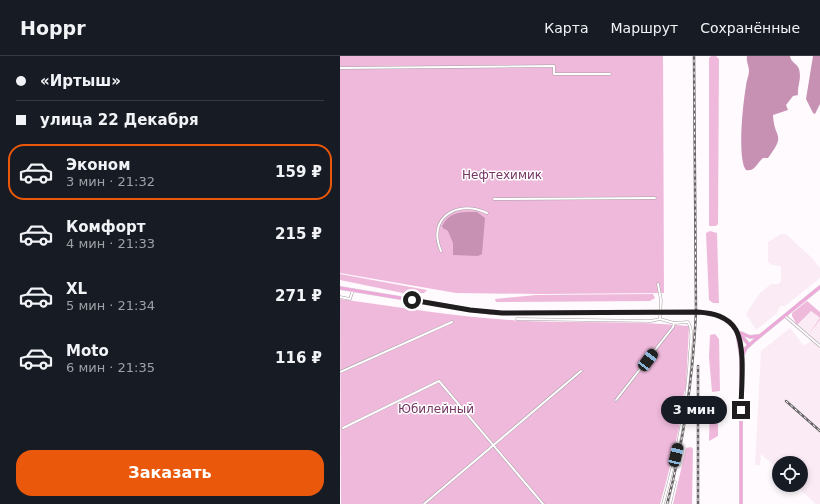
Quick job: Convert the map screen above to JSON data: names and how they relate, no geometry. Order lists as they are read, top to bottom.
{
  "parks": ["Нефтехимик", "Юбилейный"],
  "page": {
    "header": "Hoppr",
    "nav": ["Карта", "Маршрут", "Сохранённые"],
    "banner": ["«Иртыш»", "улица 22 Декабря"],
    "list": [
      {
        "name": "Эконом",
        "note": "3 мин · 21:32",
        "value": "159 ₽"
      },
      {
        "name": "Комфорт",
        "note": "4 мин · 21:33",
        "value": "215 ₽"
      },
      {
        "name": "XL",
        "note": "5 мин · 21:34",
        "value": "271 ₽"
      },
      {
        "name": "Moto",
        "note": "6 мин · 21:35",
        "value": "116 ₽"
      }
    ],
    "bubble": "3 мин",
    "buttons": "Заказать"
  }
}
